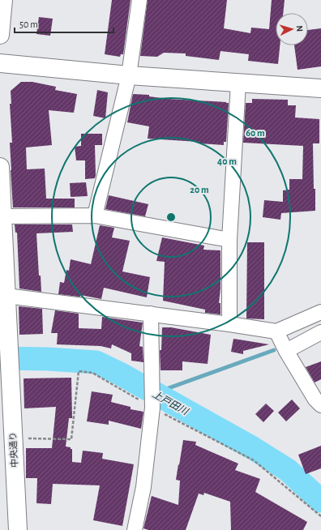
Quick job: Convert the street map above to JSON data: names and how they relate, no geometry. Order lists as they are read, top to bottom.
{
  "streets": {
    "street": ["中央通り"]
  },
  "water": ["上戸田川"],
  "scale_bar": "50 m",
  "north": "right",
  "rings": ["60 m", "40 m", "20 m"]
}
